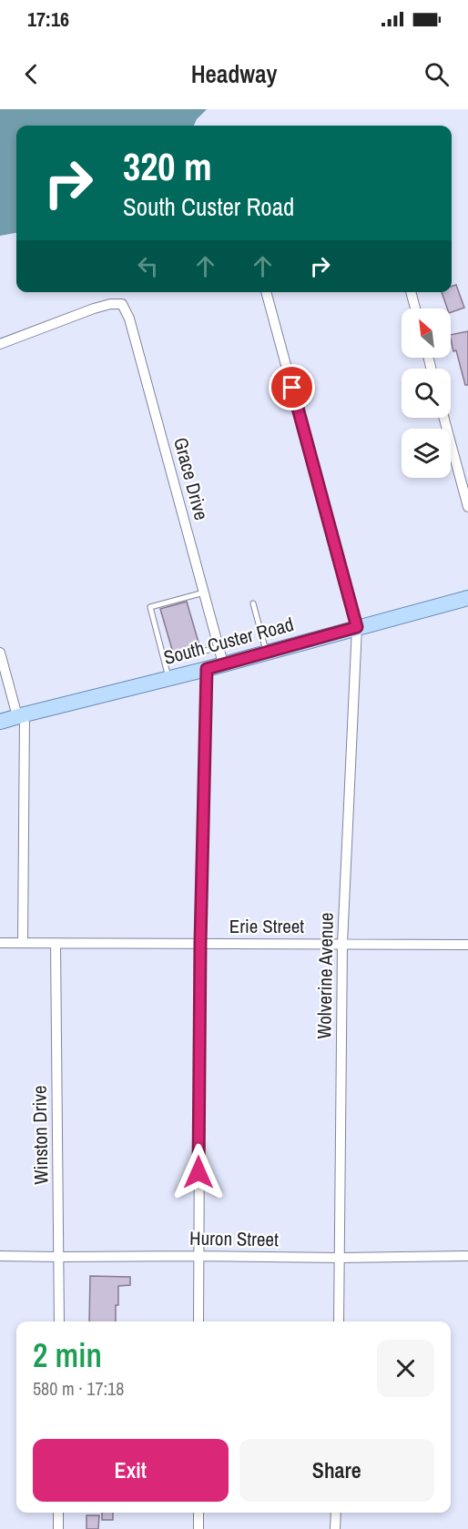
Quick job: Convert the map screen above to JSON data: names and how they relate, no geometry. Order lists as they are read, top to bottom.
{
  "streets": {
    "main road": ["South Custer Road"],
    "street": [
      "Grace Drive",
      "Erie Street",
      "Wolverine Avenue",
      "Winston Drive",
      "Huron Street"
    ]
  },
  "crossings": [
    ["Grace Drive", "South Custer Road"],
    ["South Custer Road", "Wolverine Avenue"],
    ["Erie Street", "Wolverine Avenue"],
    ["Erie Street", "Winston Drive"],
    ["Wolverine Avenue", "Huron Street"],
    ["Winston Drive", "Huron Street"]
  ],
  "north": "top left",
  "page": {
    "status": "17:16",
    "header": "Headway",
    "turn": ["320 m", "South Custer Road"],
    "heading": ["2 min", "580 m · 17:18"],
    "buttons": ["Exit", "Share"]
  }
}
